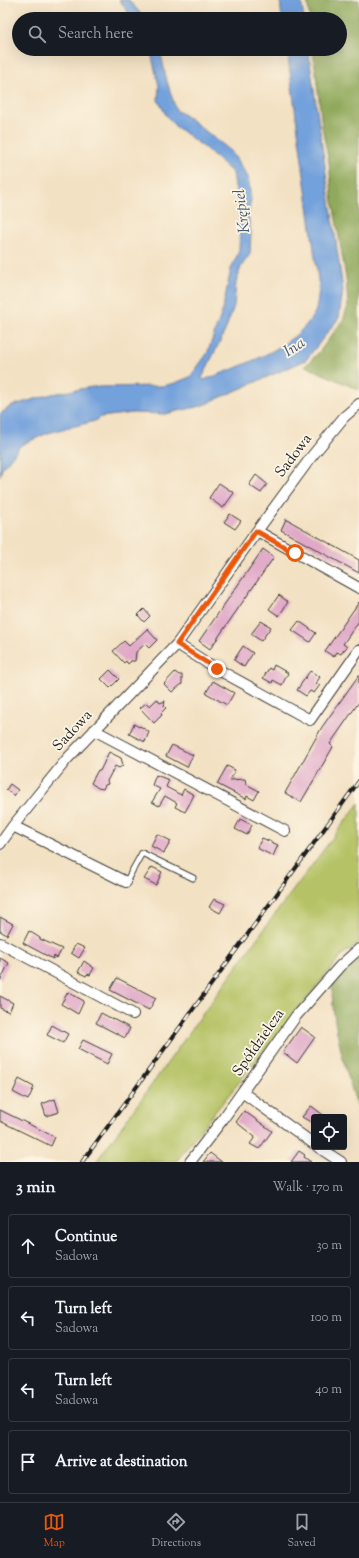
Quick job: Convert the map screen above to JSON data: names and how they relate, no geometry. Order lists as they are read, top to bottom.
{
  "streets": {
    "street": ["Sadowa", "Spółdzielcza"]
  },
  "water": ["Krępiel", "Ina"],
  "page": {
    "search": "Search here",
    "heading": ["3 min", "Walk · 170 m"],
    "list": [
      ["Continue", "Sadowa", "30 m"],
      ["Turn left", "Sadowa", "100 m"],
      ["Turn left", "Sadowa", "40 m"],
      "Arrive at destination"
    ],
    "nav": ["Map", "Directions", "Saved"]
  }
}
